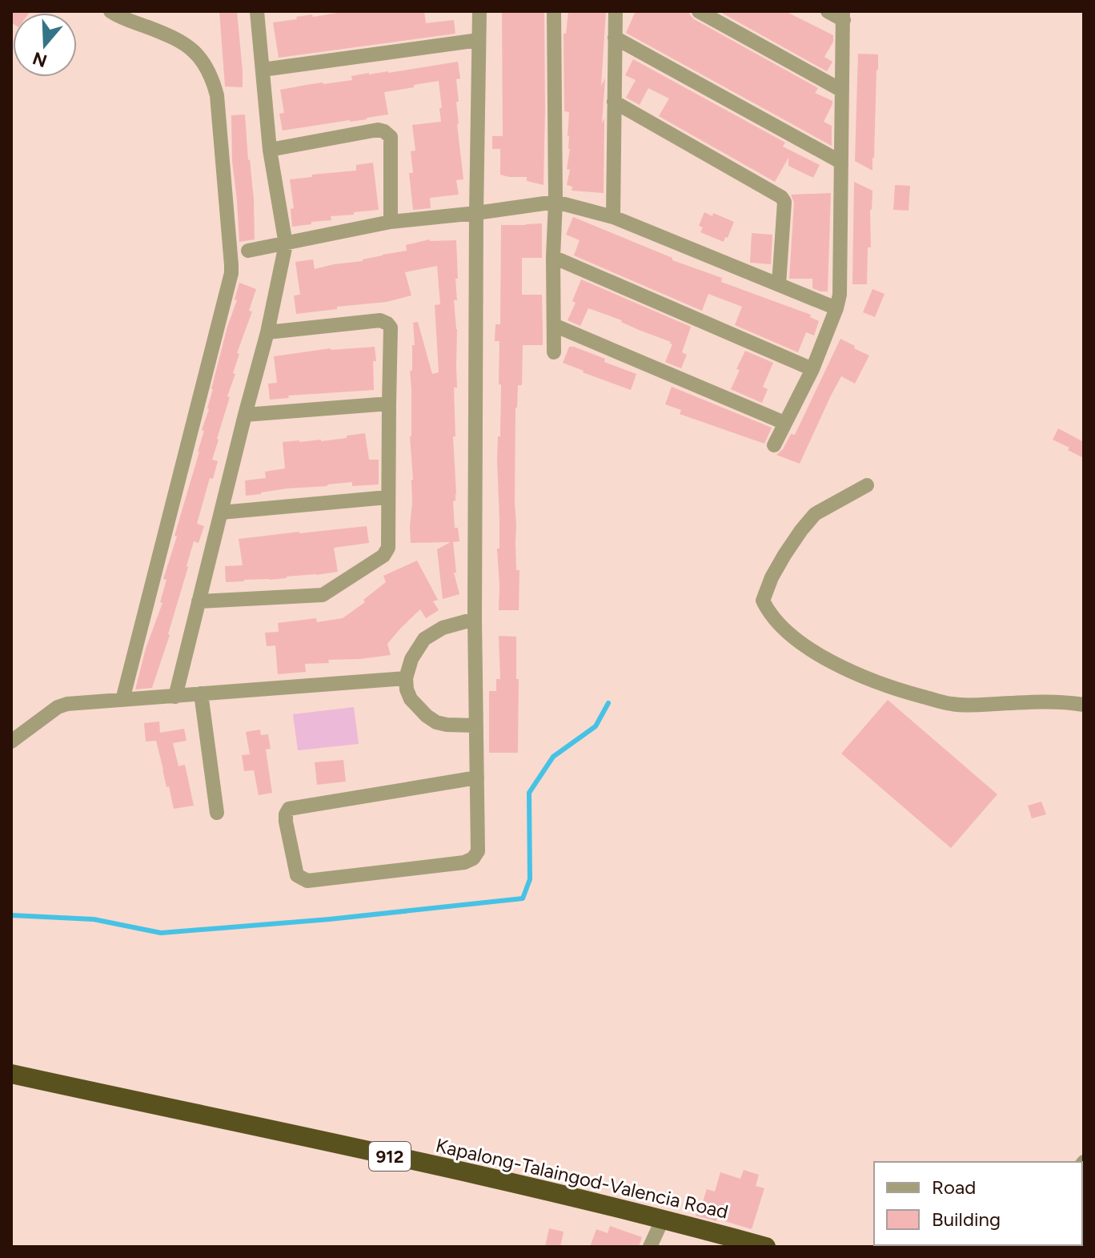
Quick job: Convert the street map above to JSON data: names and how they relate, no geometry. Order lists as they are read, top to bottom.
{
  "streets": {
    "highway": ["912", "Kapalong-Talaingod-Valencia Road"]
  },
  "legend": ["Road", "Building"],
  "north": "bottom"
}
